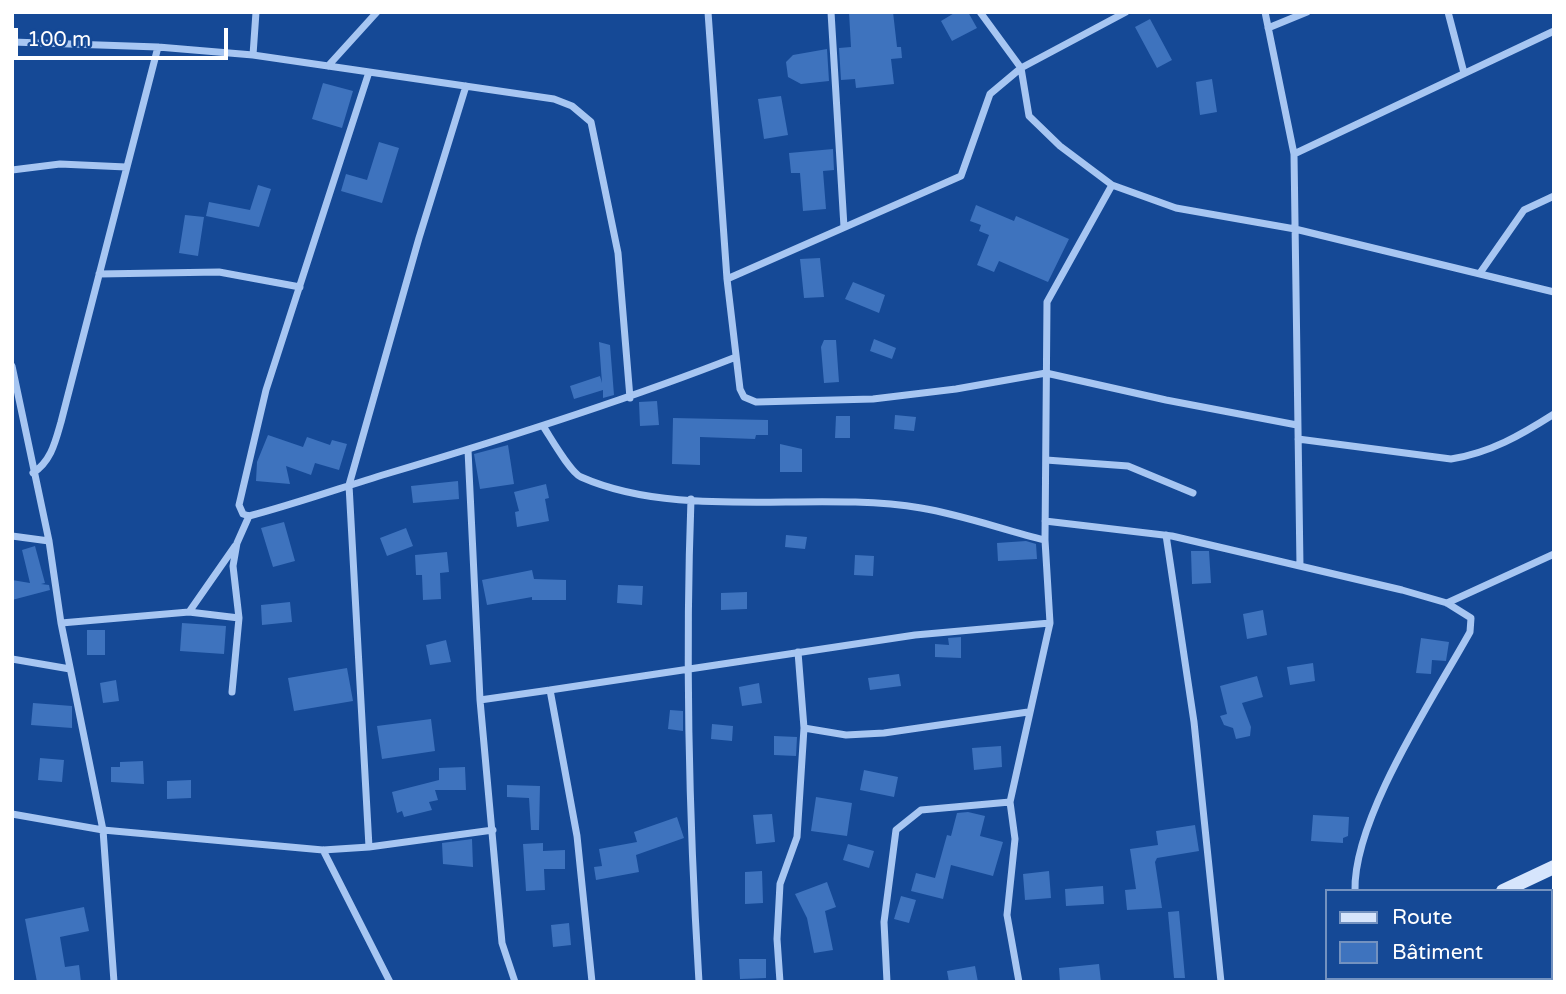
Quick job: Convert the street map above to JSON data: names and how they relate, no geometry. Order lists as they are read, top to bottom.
{
  "legend": ["Route", "Bâtiment"],
  "scale_bar": "100 m"
}
